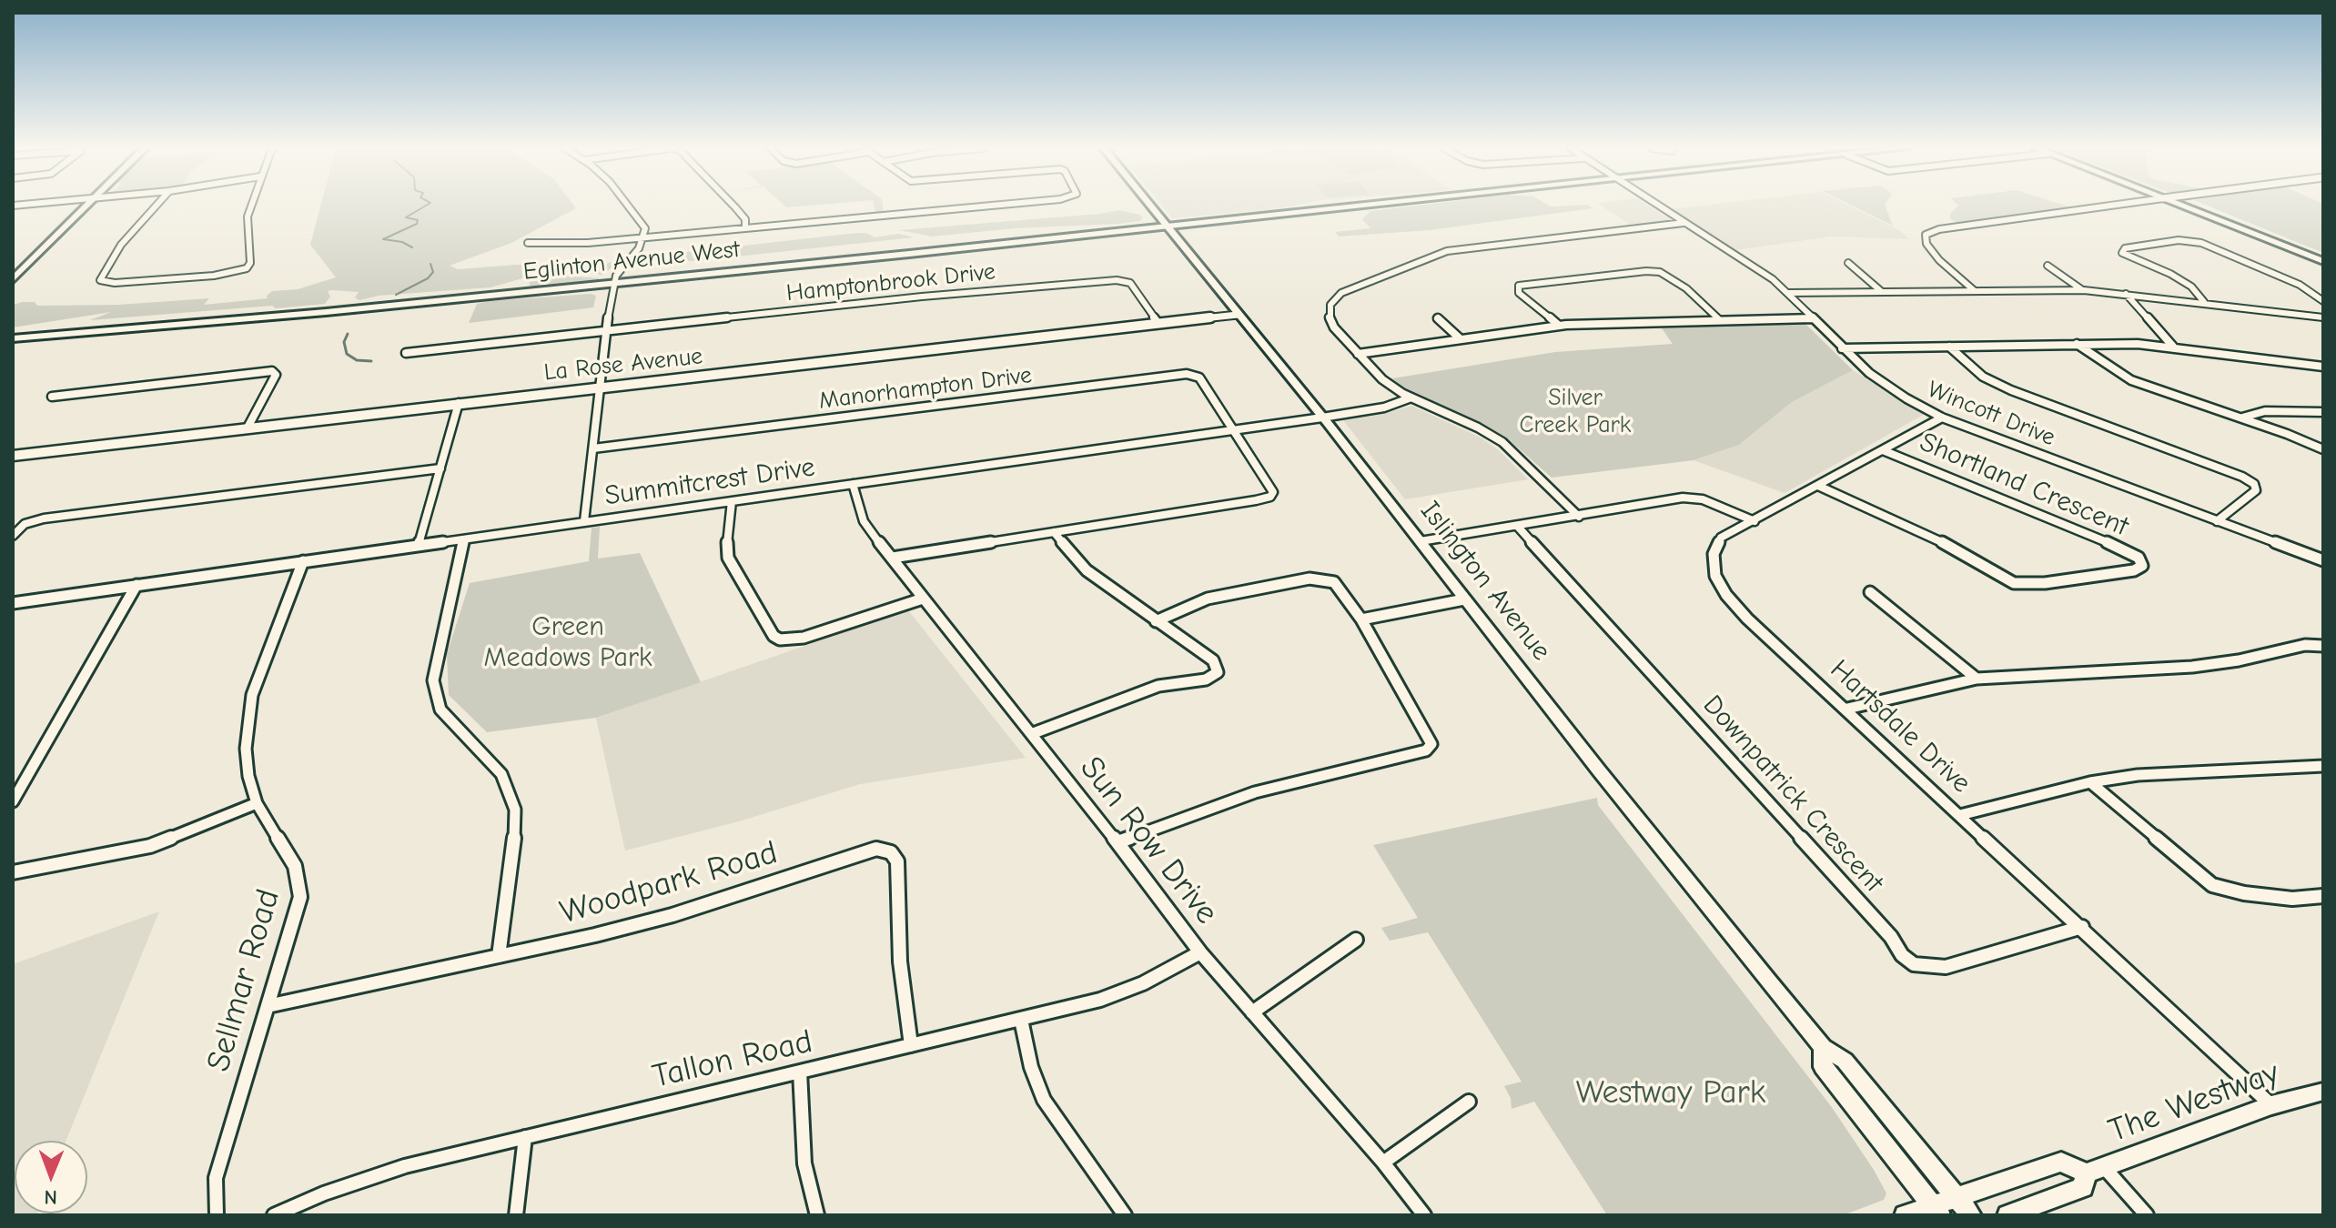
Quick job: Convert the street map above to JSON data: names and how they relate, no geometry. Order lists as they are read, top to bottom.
{
  "streets": {
    "main road": ["Eglinton Avenue West", "Islington Avenue", "The Westway"],
    "street": [
      "Hamptonbrook Drive",
      "La Rose Avenue",
      "Manorhampton Drive",
      "Wincott Drive",
      "Summitcrest Drive",
      "Shortland Crescent",
      "Hartsdale Drive",
      "Downpatrick Crescent",
      "Sun Row Drive",
      "Woodpark Road",
      "Sellmar Road",
      "Tallon Road"
    ]
  },
  "crossings": [
    ["Eglinton Avenue West", "Islington Avenue"],
    ["Hamptonbrook Drive", "La Rose Avenue"],
    ["La Rose Avenue", "Islington Avenue"],
    ["Manorhampton Drive", "Summitcrest Drive"],
    ["Wincott Drive", "Hartsdale Drive"],
    ["Summitcrest Drive", "Islington Avenue"],
    ["Summitcrest Drive", "Sun Row Drive"],
    ["Summitcrest Drive", "Sellmar Road"],
    ["Shortland Crescent", "Hartsdale Drive"],
    ["Islington Avenue", "The Westway"],
    ["Hartsdale Drive", "Downpatrick Crescent"],
    ["Hartsdale Drive", "The Westway"],
    ["Sun Row Drive", "Tallon Road"],
    ["Woodpark Road", "Sellmar Road"],
    ["Woodpark Road", "Tallon Road"]
  ],
  "parks": ["Silver Creek Park", "Green Meadows Park", "Westway Park"],
  "north": "bottom"
}
